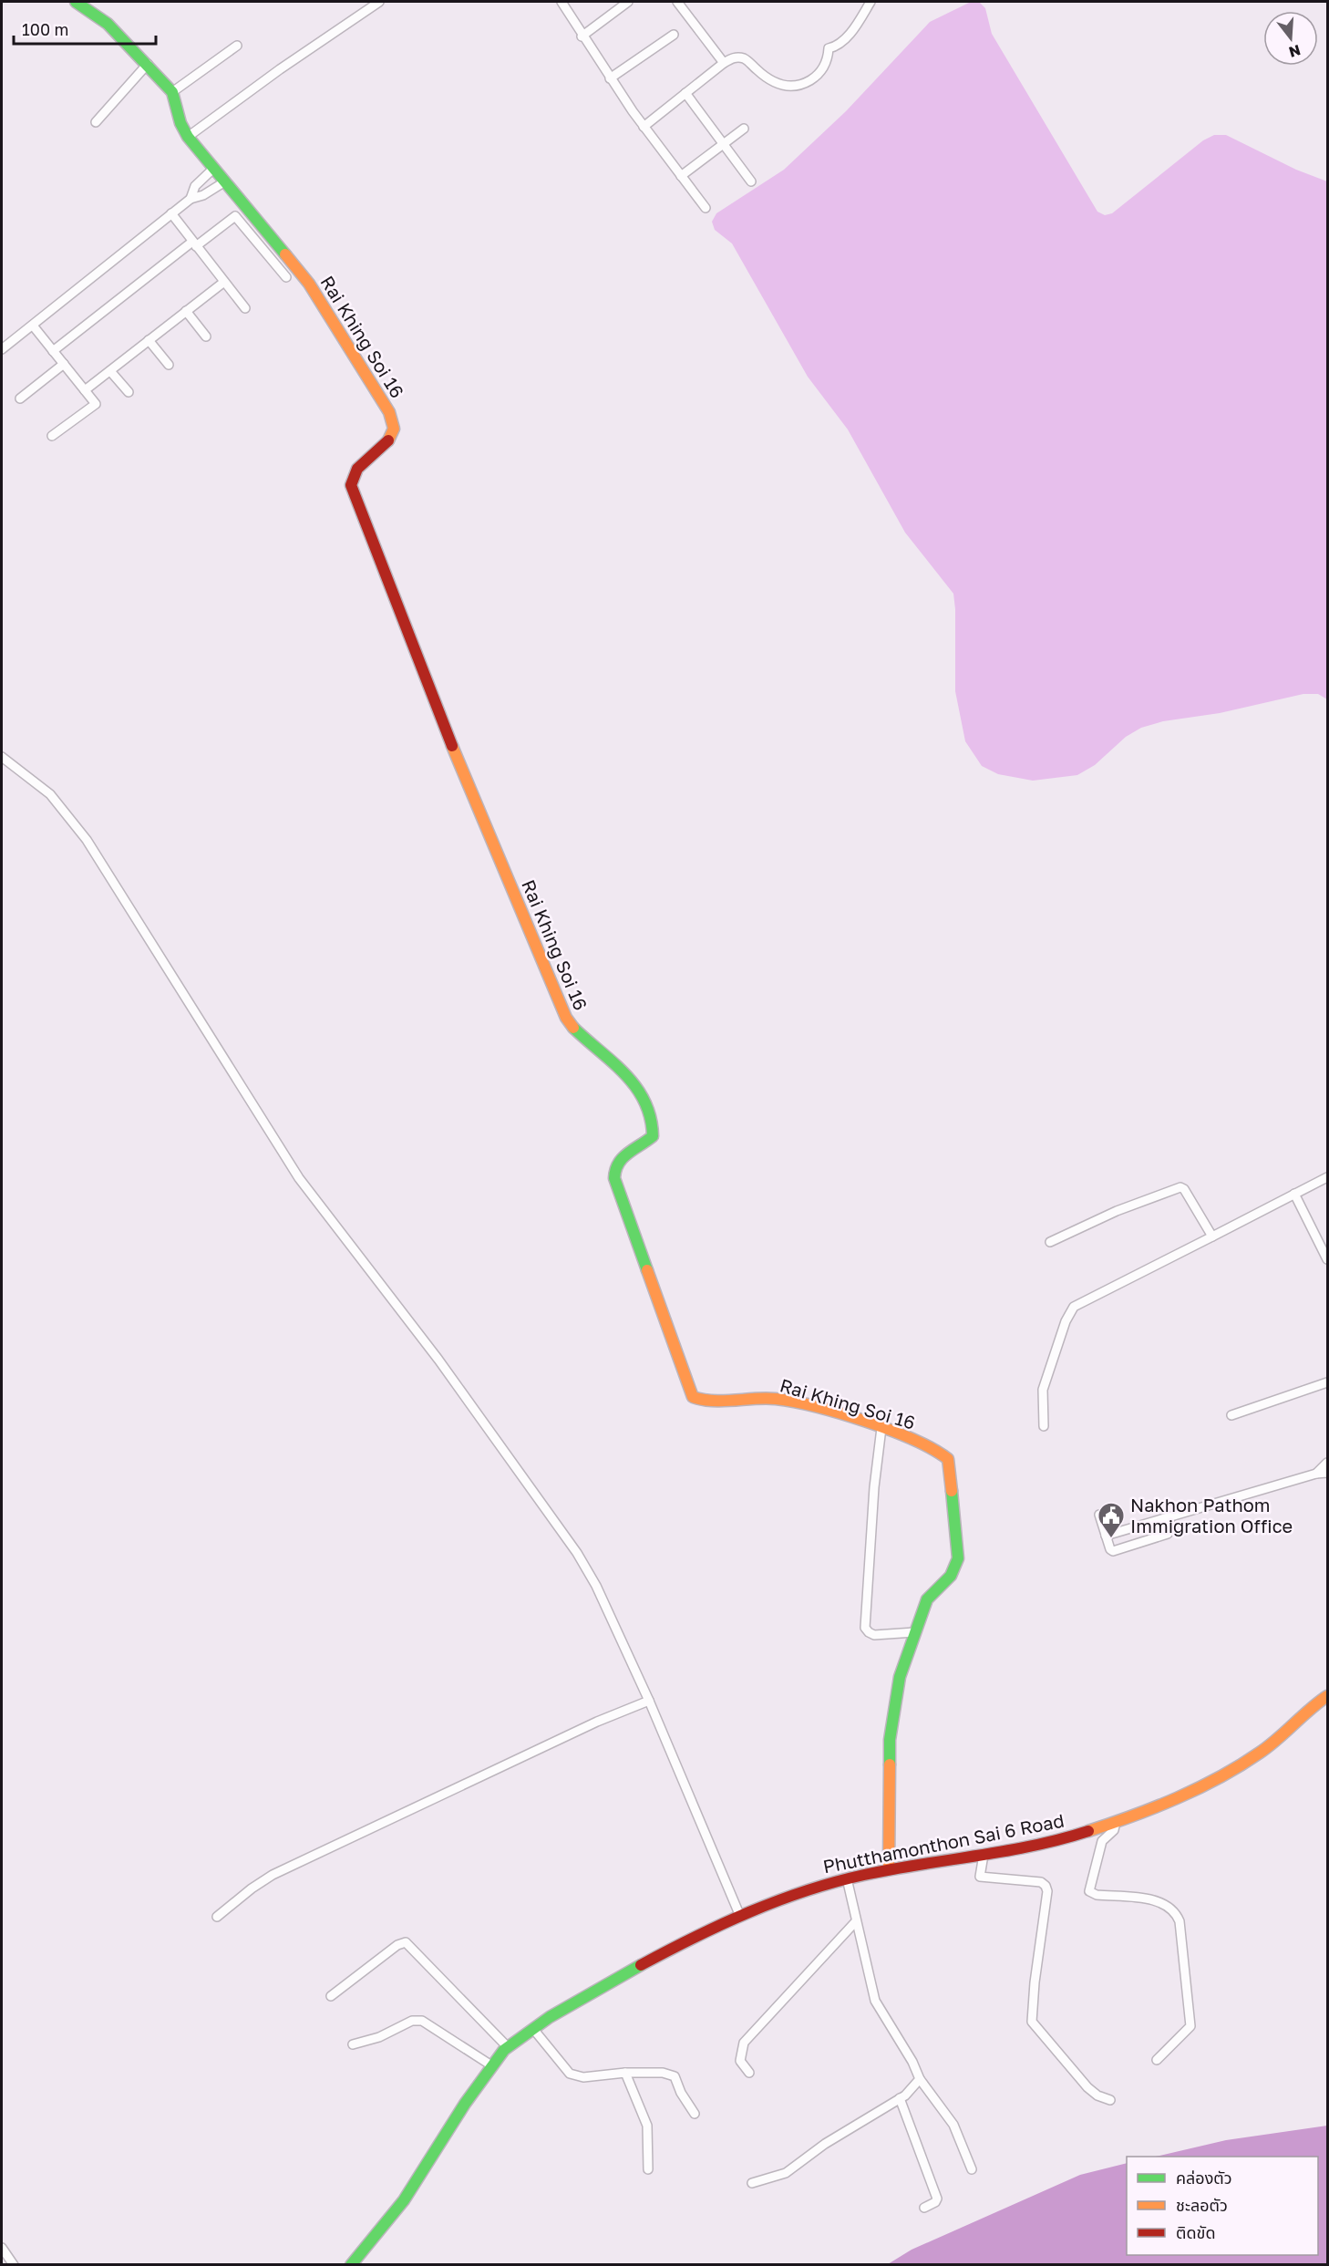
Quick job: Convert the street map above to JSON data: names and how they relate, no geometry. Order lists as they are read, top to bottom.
{
  "streets": {
    "street": ["Rai Khing Soi 16", "Phutthamonthon Sai 6 Road"]
  },
  "crossings": [
    ["Rai Khing Soi 16", "Phutthamonthon Sai 6 Road"]
  ],
  "places": {
    "public building": ["Nakhon Pathom Immigration Office"]
  },
  "legend": ["คล่องตัว", "ชะลอตัว", "ติดขัด"],
  "scale_bar": "100 m",
  "north": "bottom"
}
